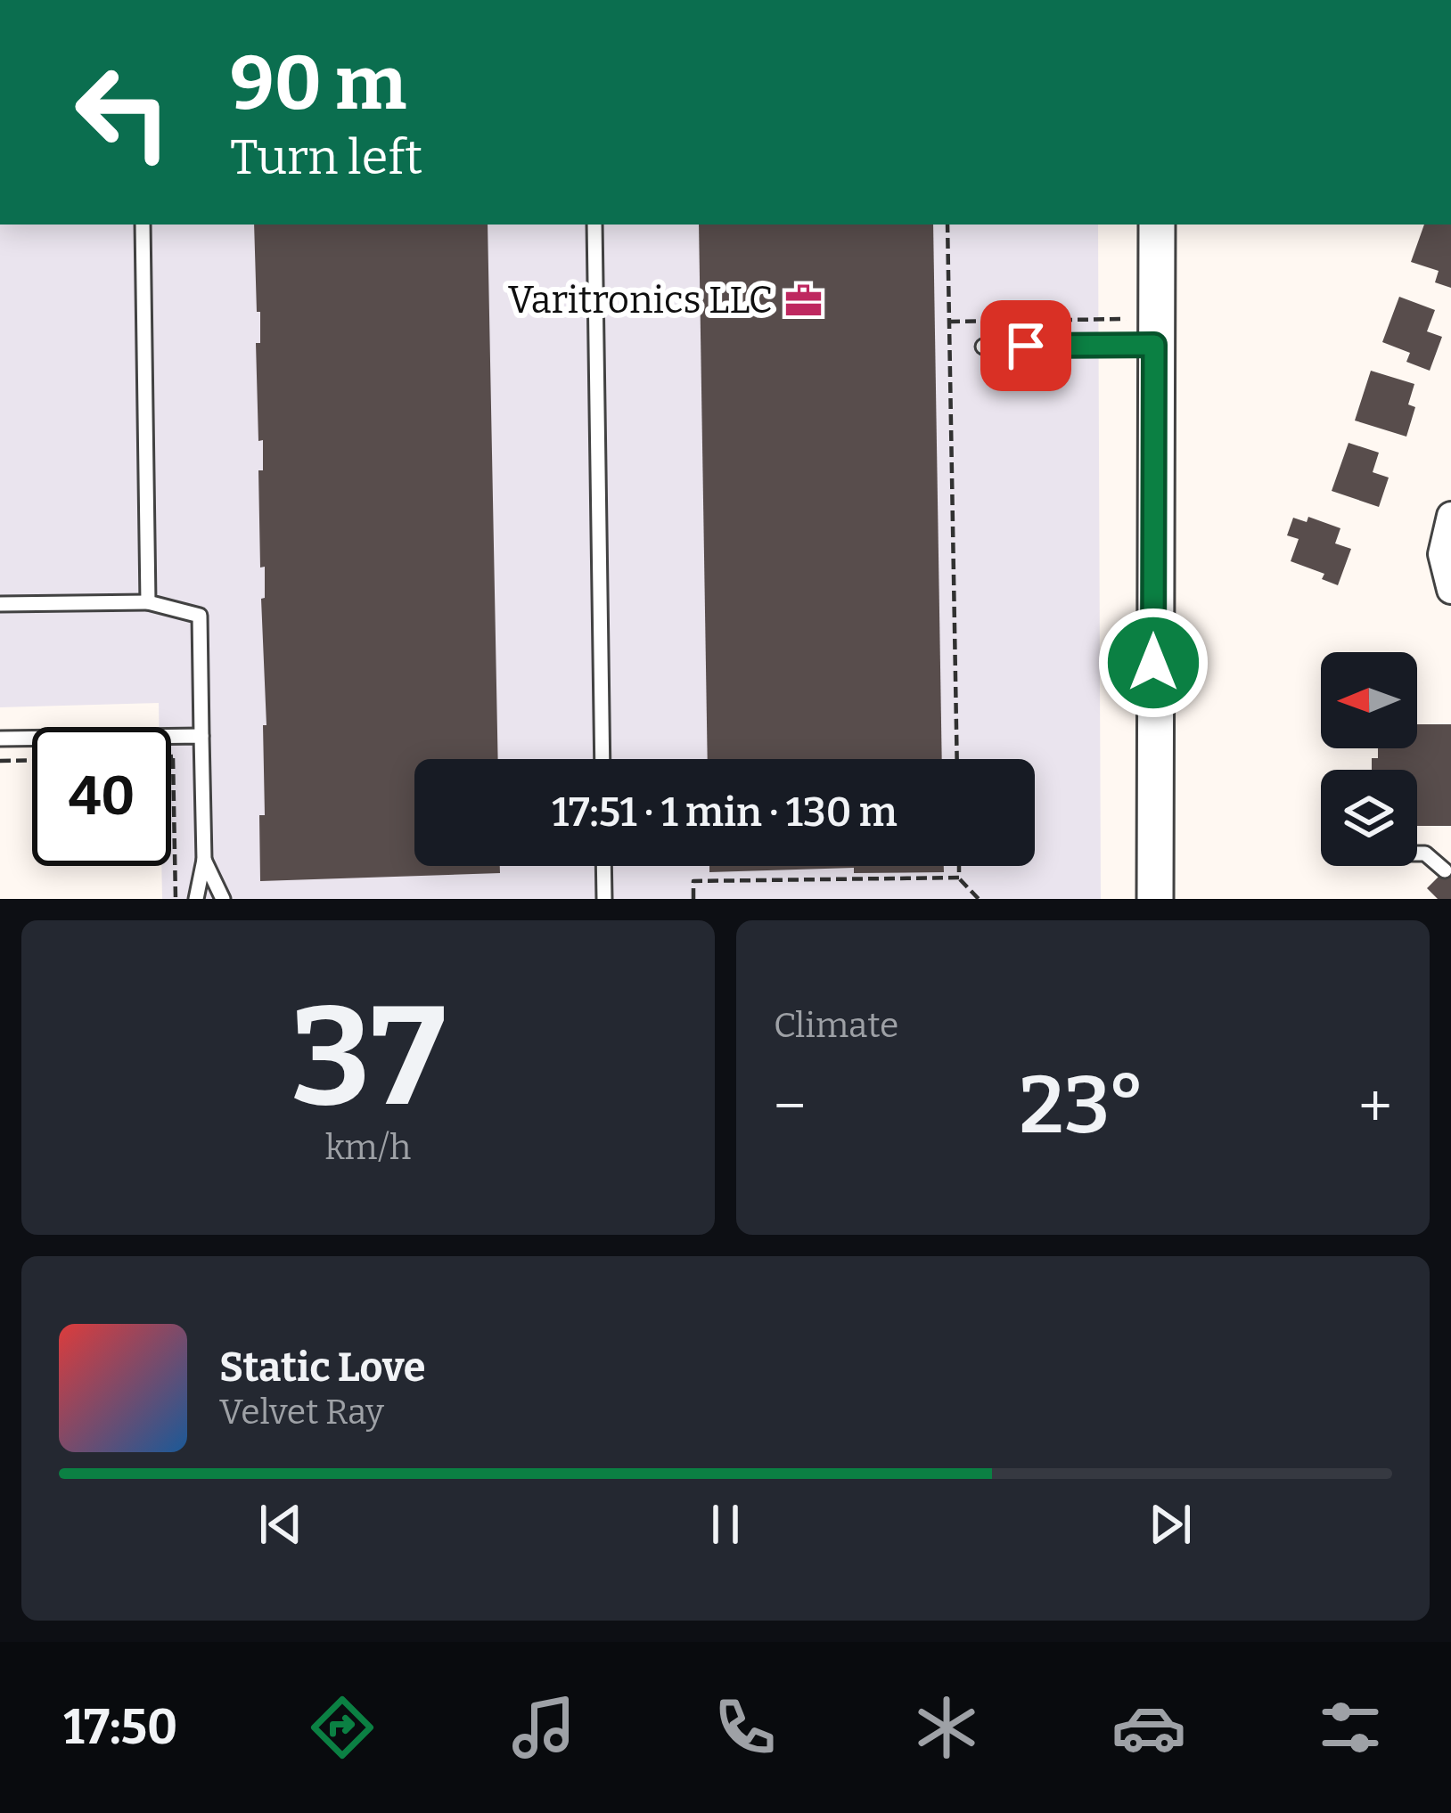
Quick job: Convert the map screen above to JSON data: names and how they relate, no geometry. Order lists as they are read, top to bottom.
{
  "places": {
    "office": ["Varitronics LLC"]
  },
  "north": "left",
  "page": {
    "turn": ["90 m", "Turn left"],
    "limit": "40",
    "trip": "17:51 · 1 min · 130 m",
    "tile": [
      ["37", "km/h"],
      "Climate"
    ],
    "heat": ["−", "23°", "+"],
    "song": ["Static Love", "Velvet Ray"],
    "tabs": "17:50"
  }
}
